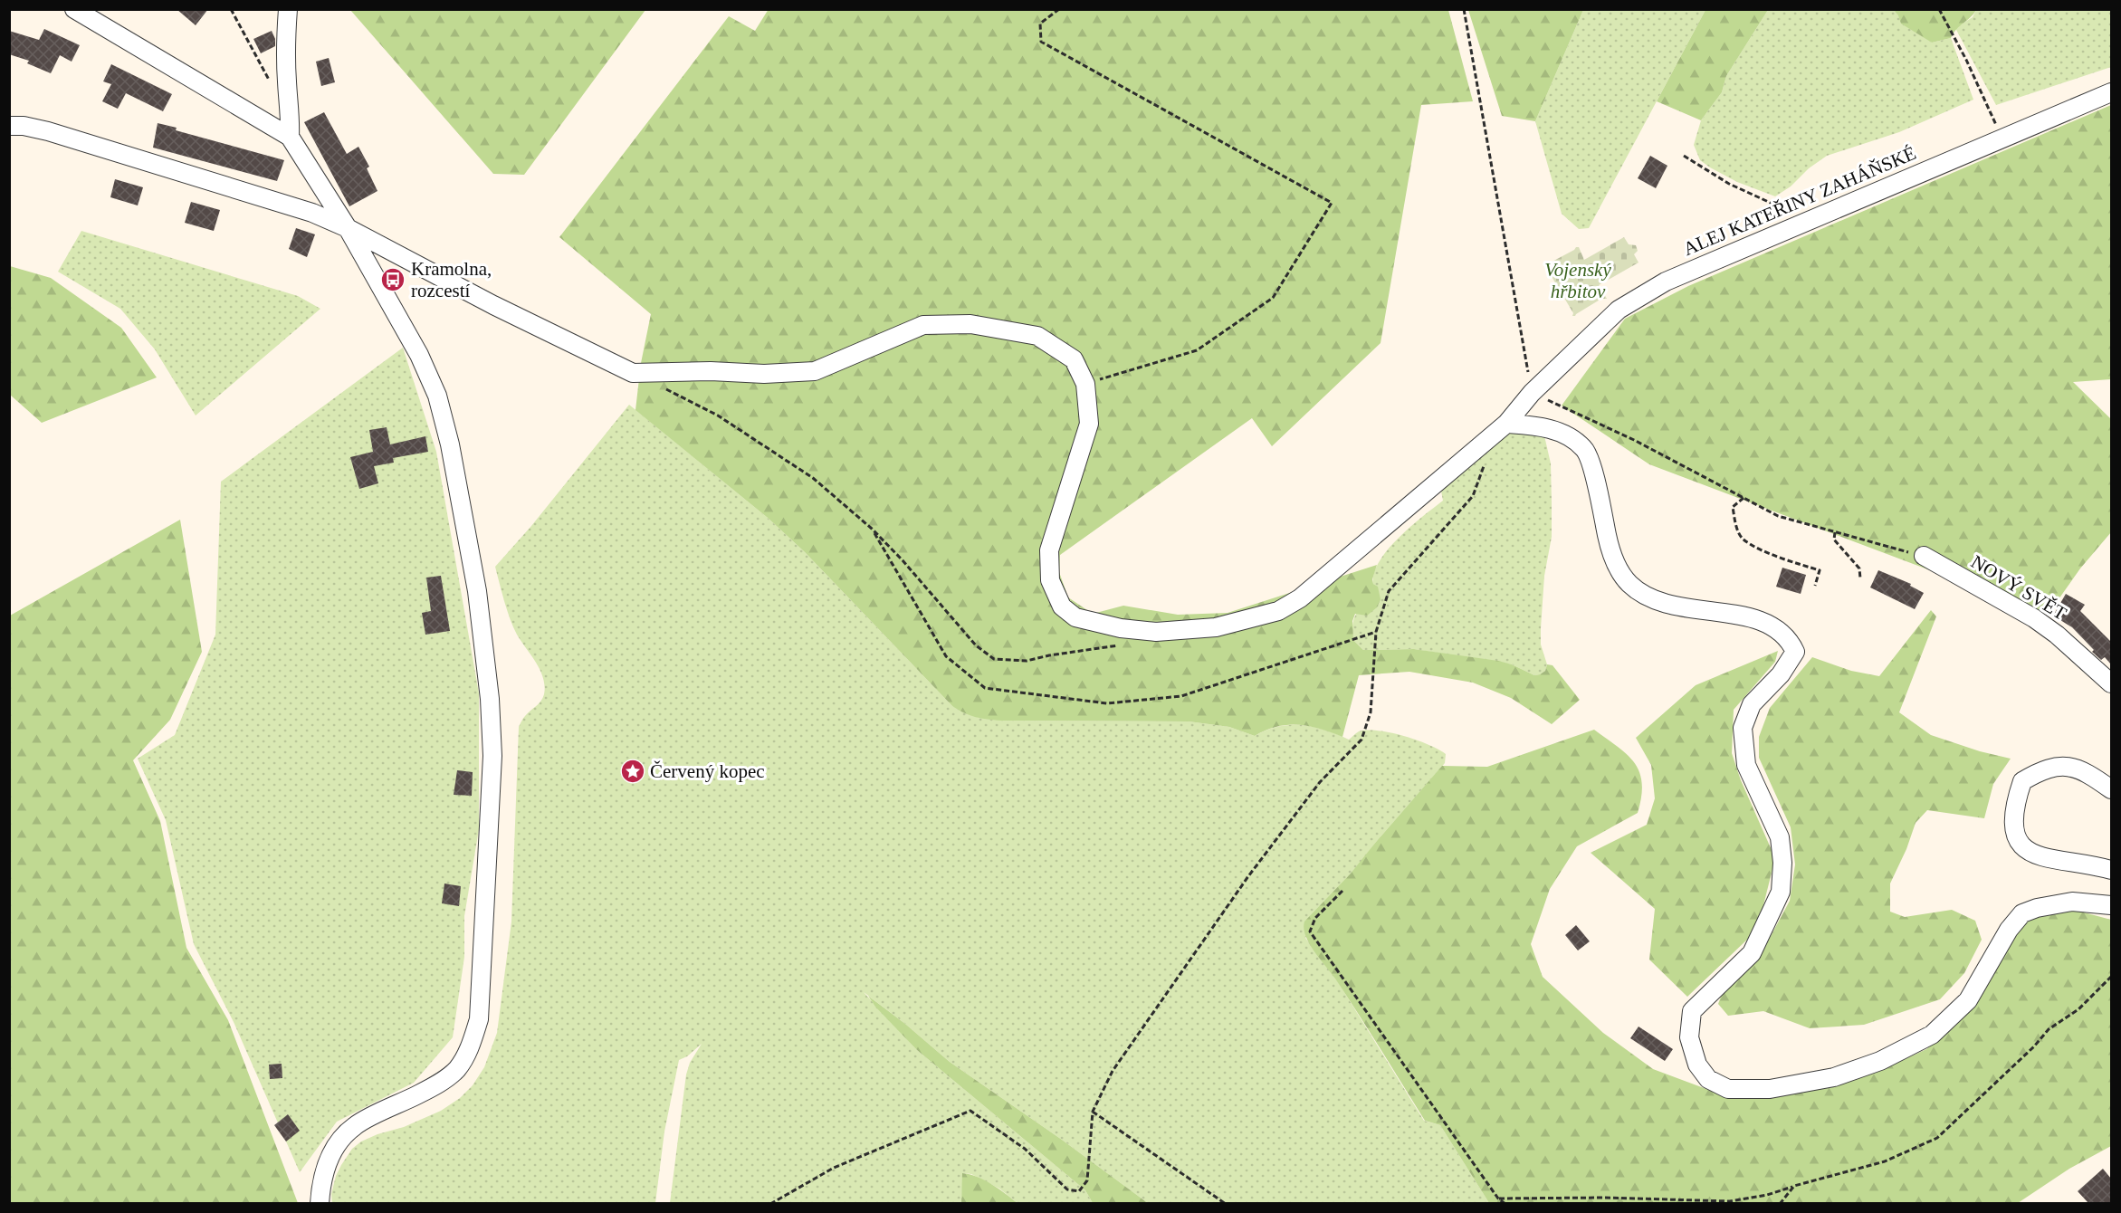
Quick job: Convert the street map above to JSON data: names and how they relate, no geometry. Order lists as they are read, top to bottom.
{
  "streets": {
    "street": ["ALEJ KATEŘINY ZAHÁŇSKÉ", "NOVÝ SVĚT"]
  },
  "parks": ["Vojenský hřbitov"],
  "places": {
    "bus stop": ["Kramolna, rozcestí"],
    "place": ["Červený kopec"]
  }
}
